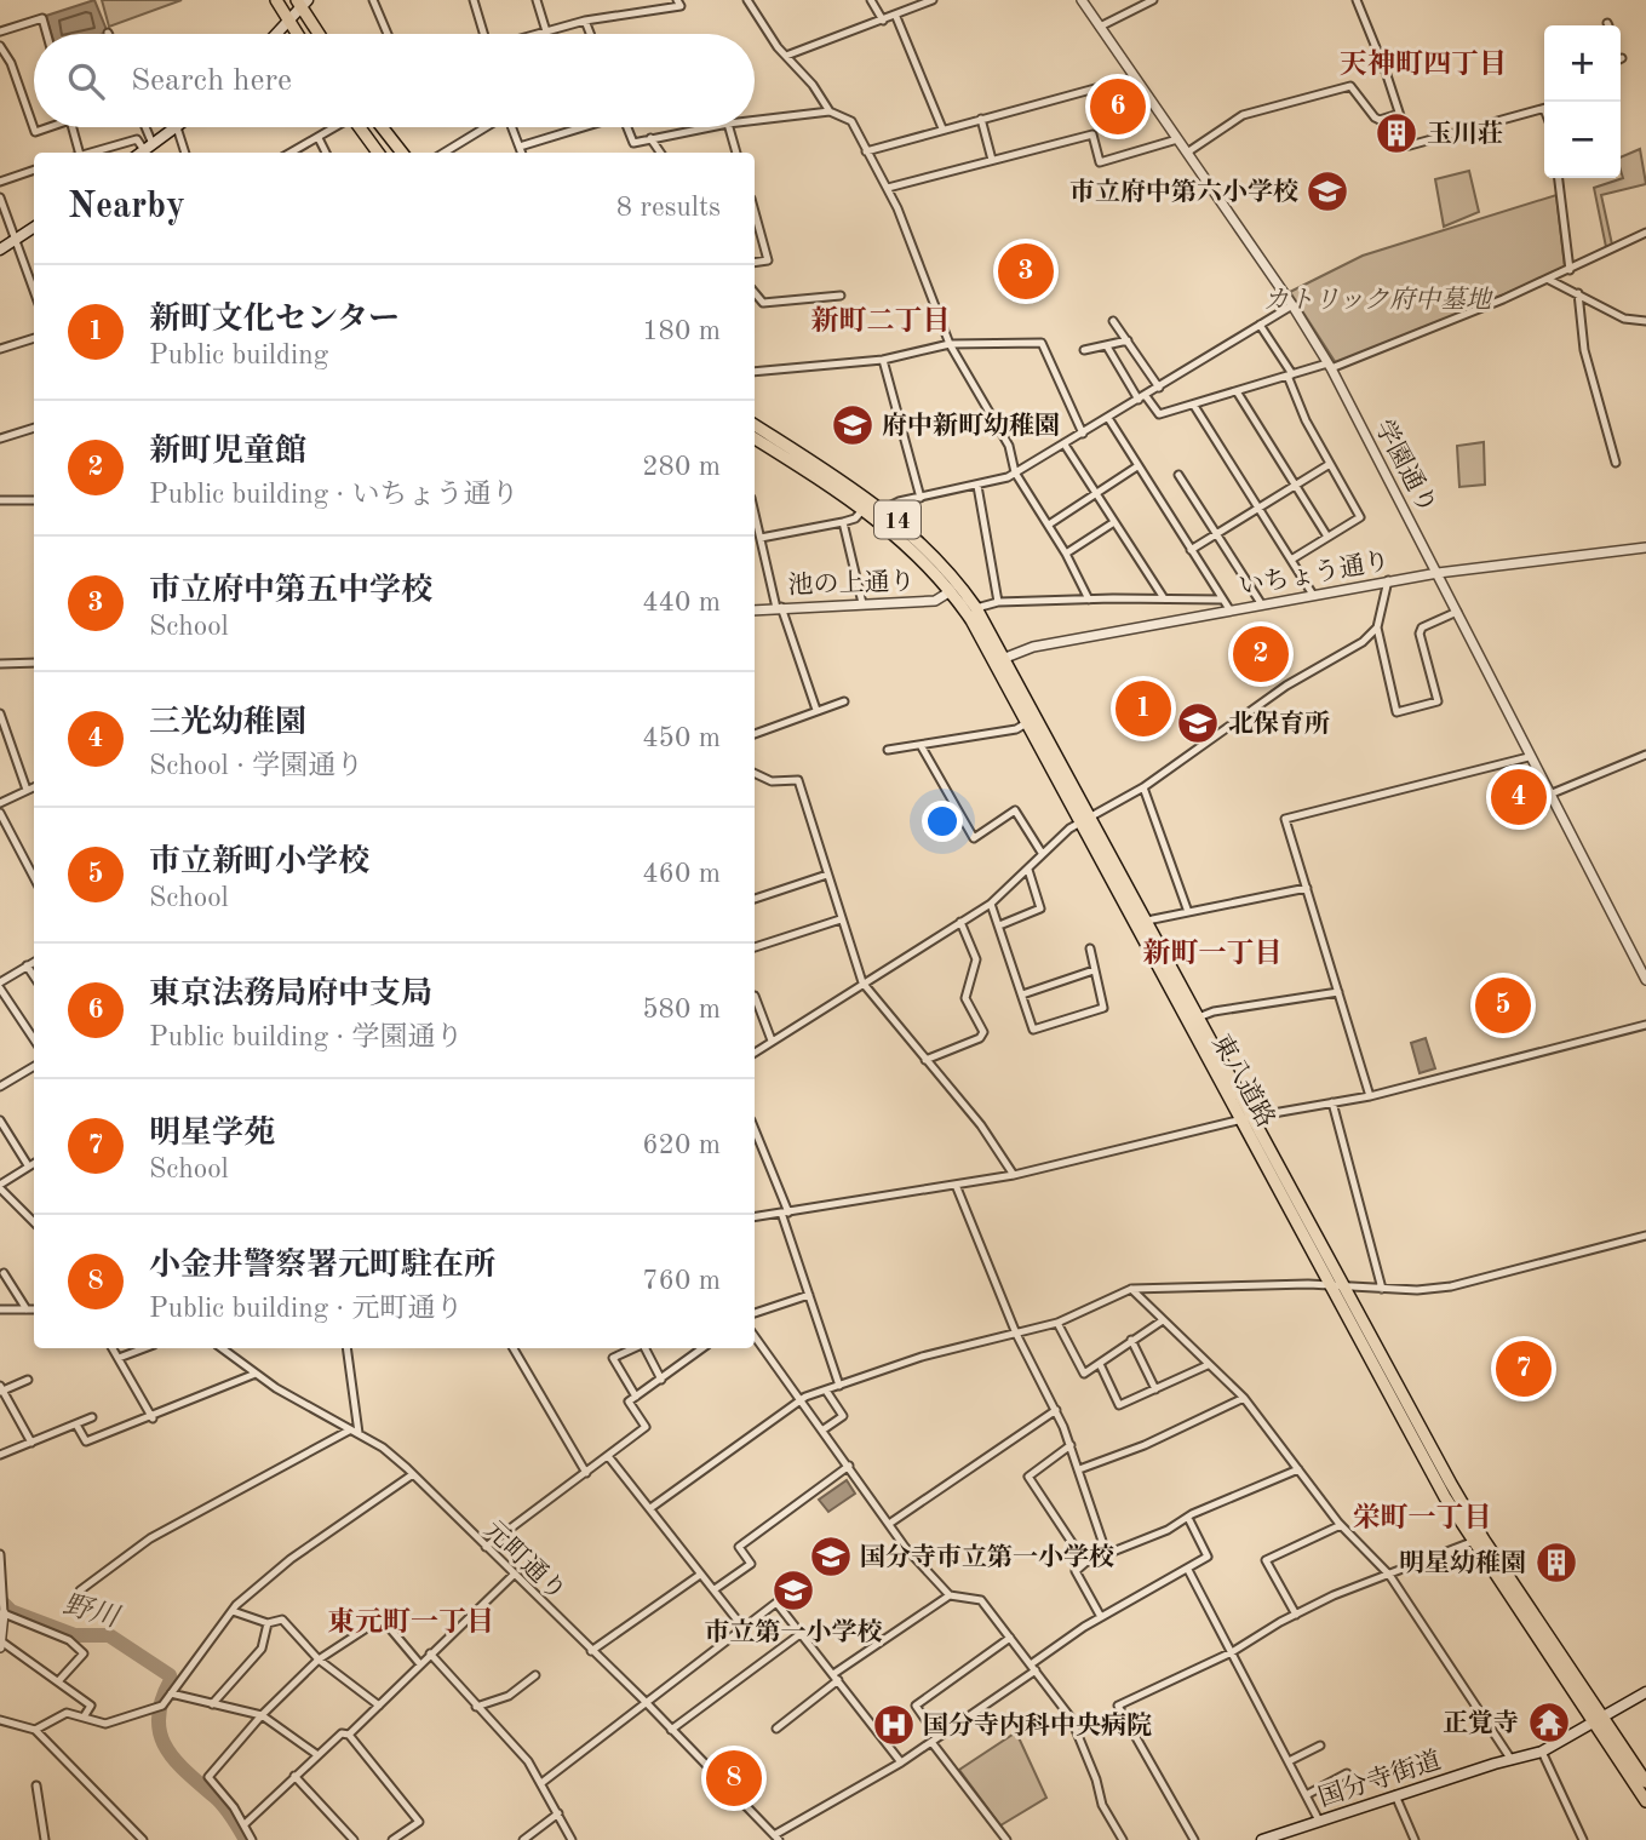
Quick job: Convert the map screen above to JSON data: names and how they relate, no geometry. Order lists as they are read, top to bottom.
{
  "streets": {
    "main road": ["14", "東八道路", "国分寺街道"],
    "street": [
      "学園通り",
      "いちょう通り",
      "池の上通り",
      "元町通り"
    ]
  },
  "crossings": [
    ["学園通り", "いちょう通り"],
    ["いちょう通り", "東八道路"],
    ["池の上通り", "東八道路"],
    ["東八道路", "国分寺街道"]
  ],
  "districts": [
    "天神町四丁目",
    "新町二丁目",
    "新町一丁目",
    "栄町一丁目",
    "東元町一丁目"
  ],
  "water": ["野川"],
  "parks": ["カトリック府中墓地"],
  "places": {
    "building": ["玉川荘", "明星幼稚園"],
    "school or university": [
      "市立府中第六小学校",
      "府中新町幼稚園",
      "北保育所",
      "国分寺市立第一小学校",
      "市立第一小学校"
    ],
    "temple": ["正覚寺"],
    "hospital": ["国分寺内科中央病院"]
  },
  "page": {
    "map_buttons": ["+", "−"],
    "search": "Search here",
    "pins": [
      "6",
      "3",
      "2",
      "1",
      "4",
      "5",
      "7",
      "8"
    ],
    "heading": ["Nearby", "8 results"],
    "list": [
      {
        "mark": "1",
        "name": "新町文化センター",
        "note": "Public building",
        "value": "180 m"
      },
      {
        "mark": "2",
        "name": "新町児童館",
        "note": "Public building · いちょう通り",
        "value": "280 m"
      },
      {
        "mark": "3",
        "name": "市立府中第五中学校",
        "note": "School",
        "value": "440 m"
      },
      {
        "mark": "4",
        "name": "三光幼稚園",
        "note": "School · 学園通り",
        "value": "450 m"
      },
      {
        "mark": "5",
        "name": "市立新町小学校",
        "note": "School",
        "value": "460 m"
      },
      {
        "mark": "6",
        "name": "東京法務局府中支局",
        "note": "Public building · 学園通り",
        "value": "580 m"
      },
      {
        "mark": "7",
        "name": "明星学苑",
        "note": "School",
        "value": "620 m"
      },
      {
        "mark": "8",
        "name": "小金井警察署元町駐在所",
        "note": "Public building · 元町通り",
        "value": "760 m"
      }
    ]
  }
}
